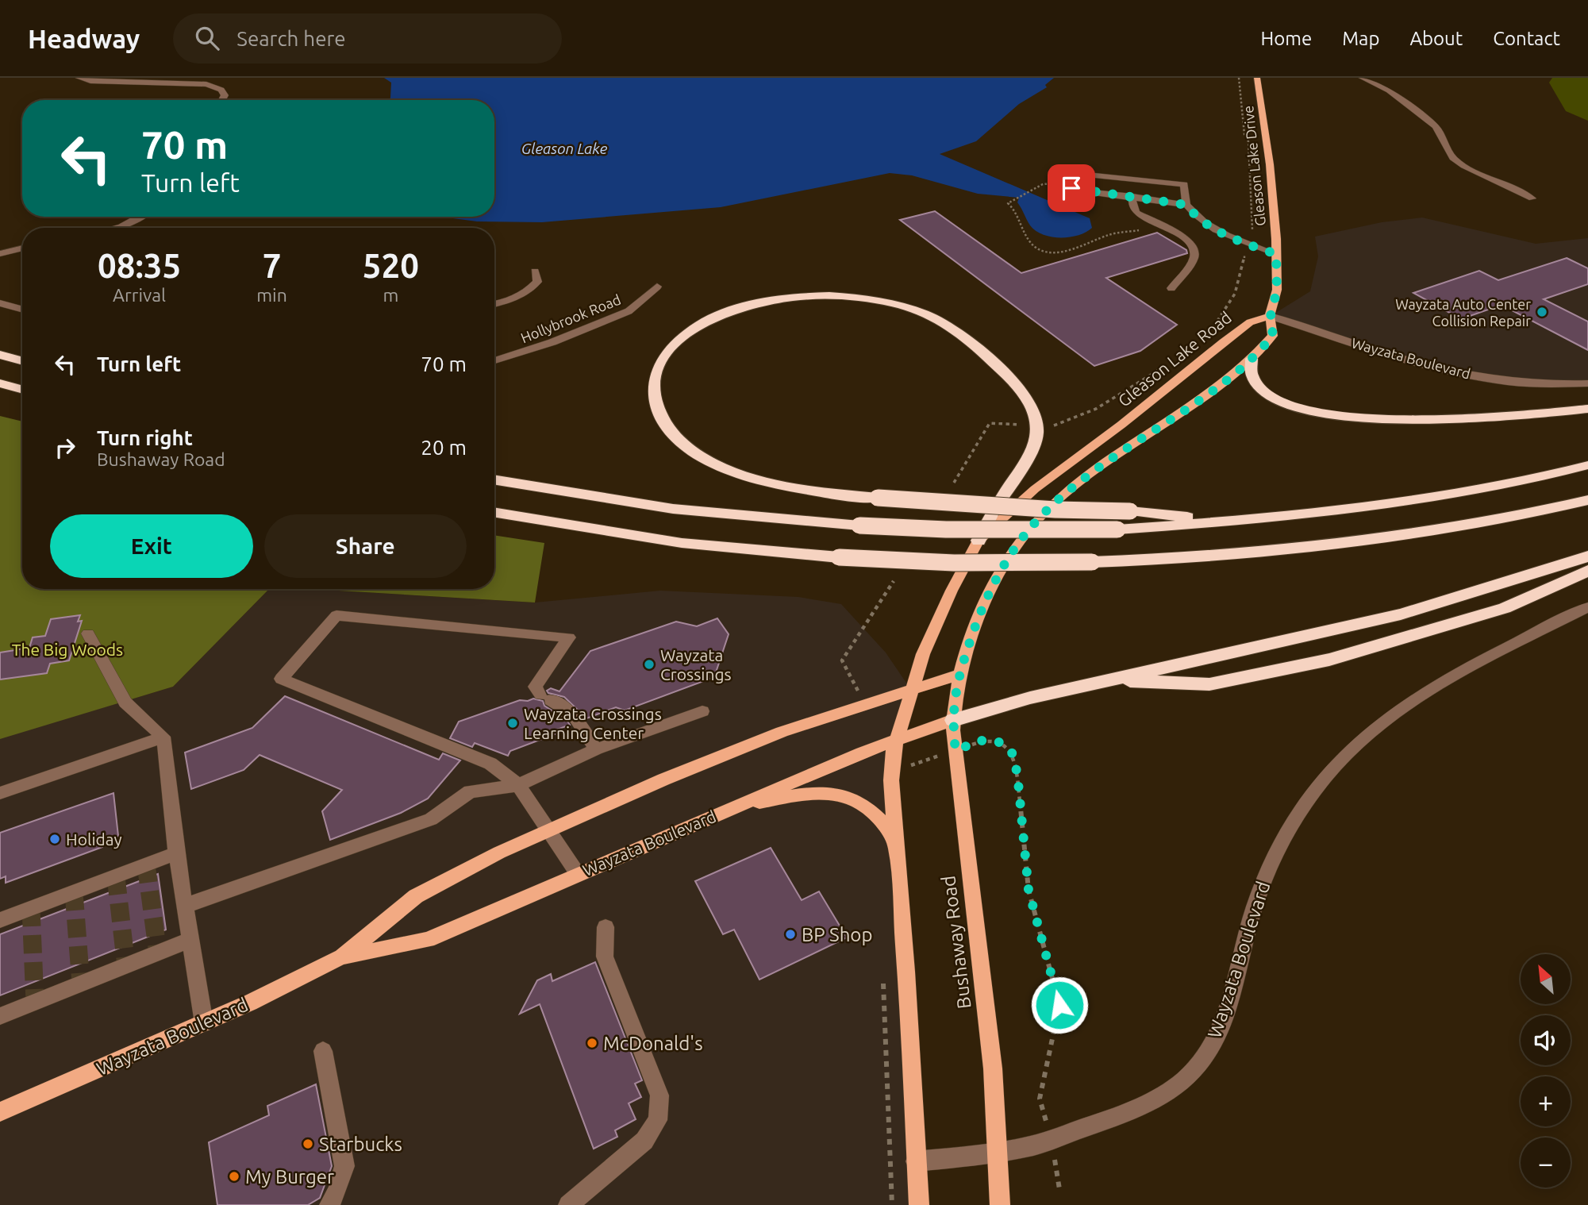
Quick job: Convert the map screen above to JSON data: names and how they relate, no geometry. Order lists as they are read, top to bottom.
{
  "streets": {
    "main road": [
      "Gleason Lake Drive",
      "Wayzata Boulevard",
      "Gleason Lake Road",
      "Bushaway Road"
    ],
    "street": ["Hollybrook Road"]
  },
  "crossings": [
    ["Gleason Lake Drive", "Wayzata Boulevard"],
    ["Gleason Lake Drive", "Gleason Lake Road"],
    ["Wayzata Boulevard", "Gleason Lake Road"],
    ["Wayzata Boulevard", "Bushaway Road"]
  ],
  "water": ["Gleason Lake"],
  "parks": ["The Big Woods"],
  "places": [
    "Wayzata Auto Center Collision Repair",
    "Wayzata Crossings",
    "Wayzata Crossings Learning Center",
    "Holiday",
    "BP Shop",
    "McDonald's",
    "Starbucks",
    "My Burger"
  ],
  "north": "top left",
  "page": {
    "header": "Headway",
    "search": "Search here",
    "nav": [
      "Home",
      "Map",
      "About",
      "Contact"
    ],
    "turn": ["70 m", "Turn left"],
    "eta": [
      "08:35",
      "Arrival",
      "7",
      "min",
      "520",
      "m"
    ],
    "list": [
      {
        "name": "Turn left",
        "value": "70 m"
      },
      {
        "name": "Turn right",
        "note": "Bushaway Road",
        "value": "20 m"
      }
    ],
    "buttons": ["Exit", "Share"],
    "map_buttons": ["+", "−"]
  }
}
